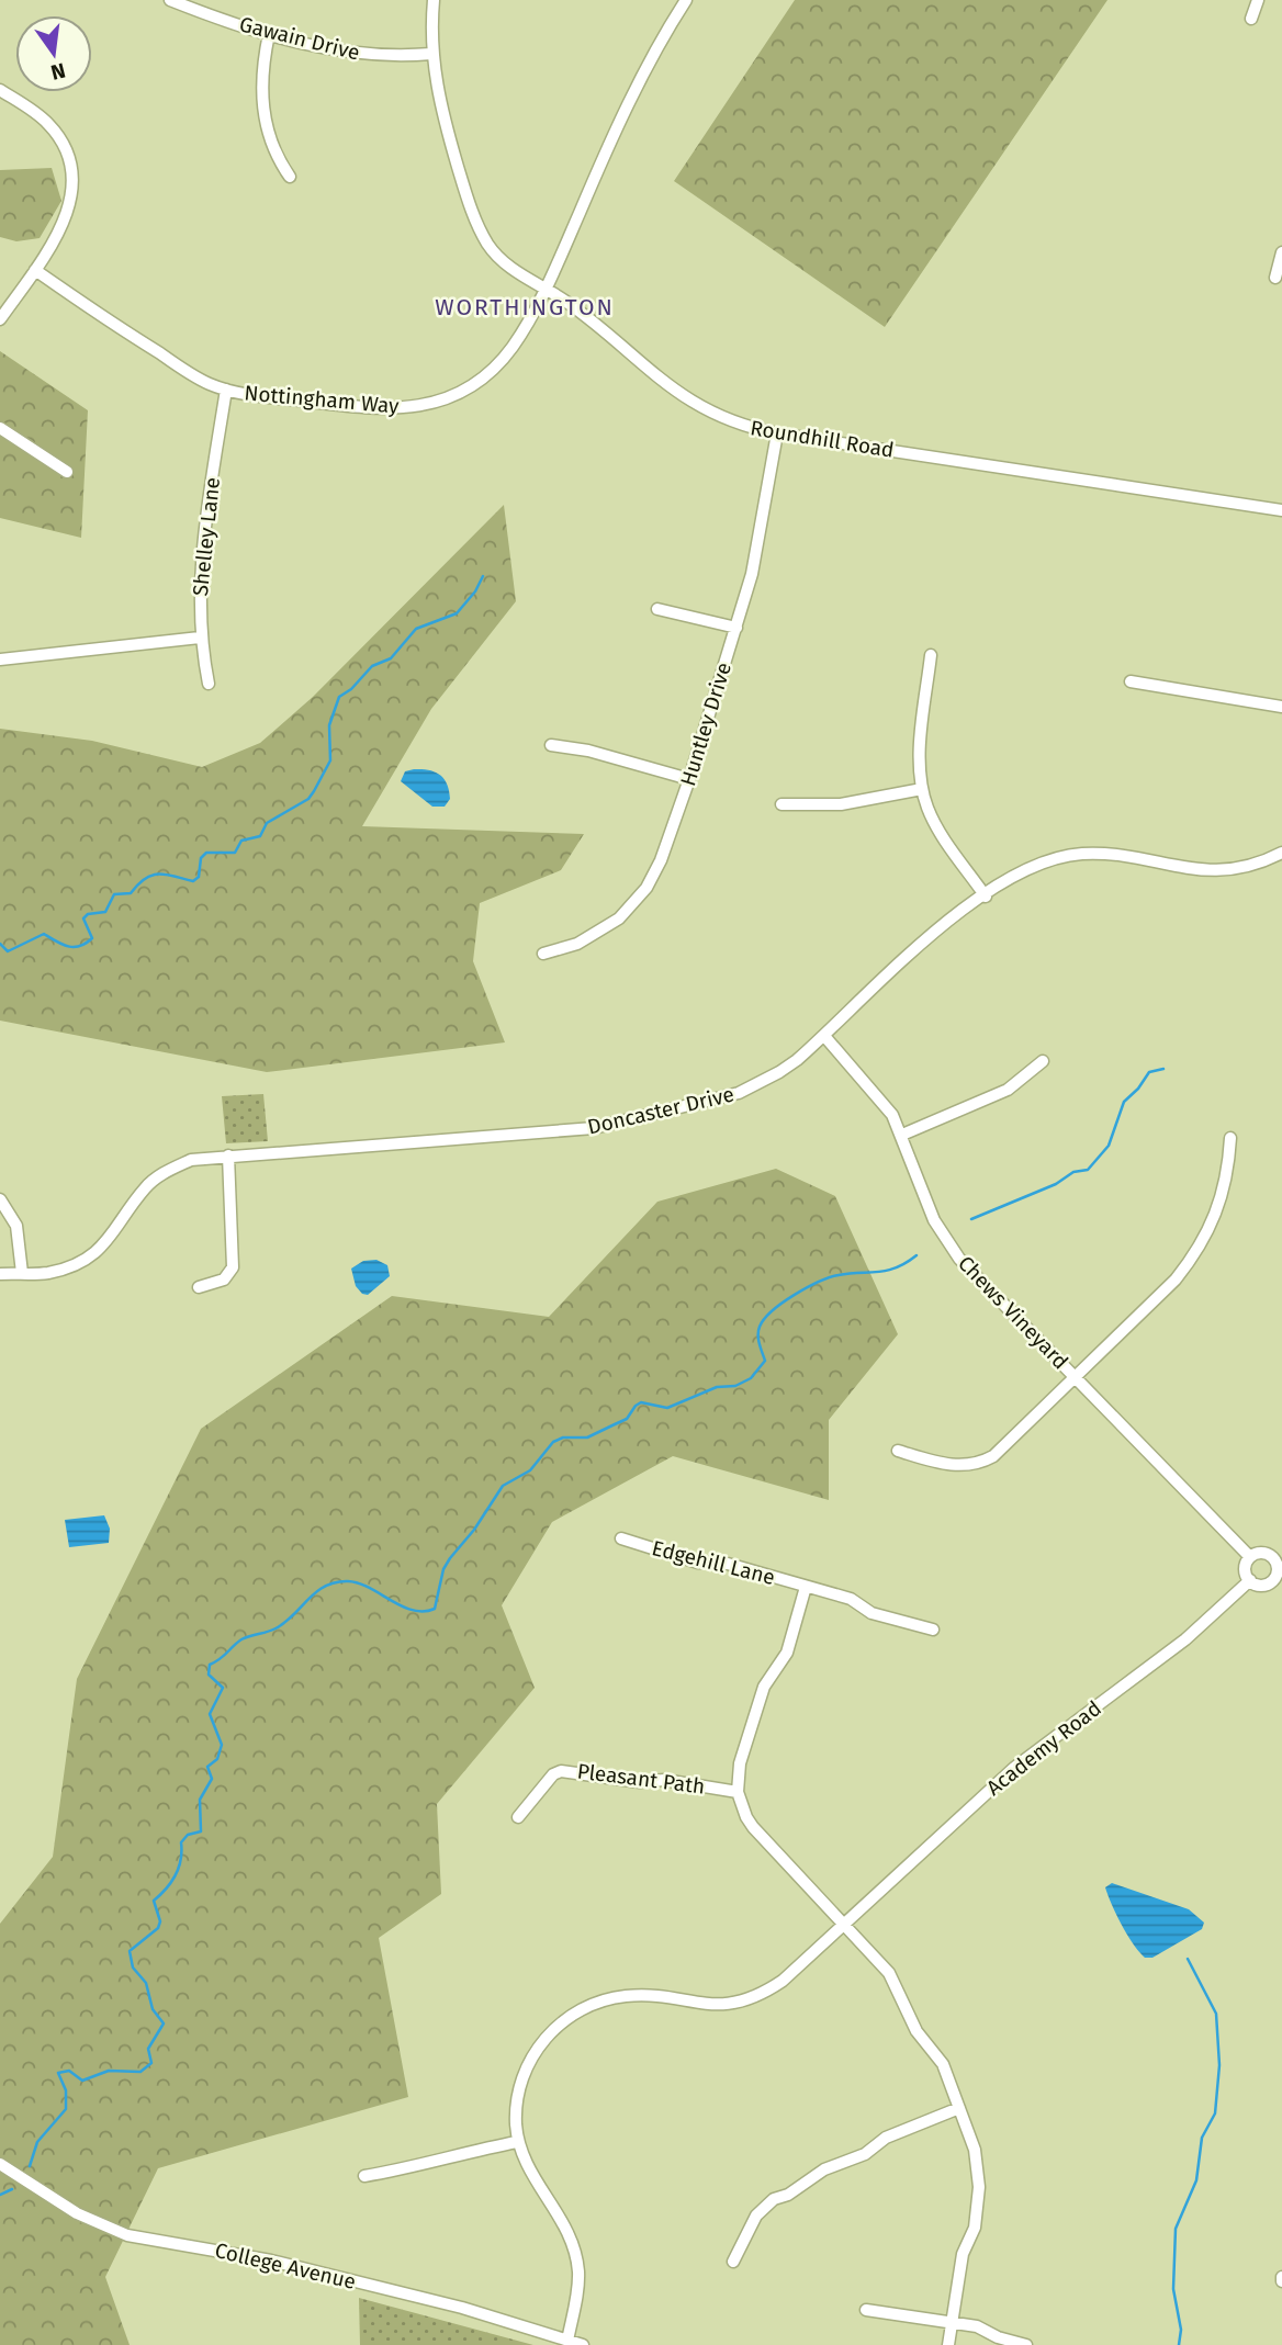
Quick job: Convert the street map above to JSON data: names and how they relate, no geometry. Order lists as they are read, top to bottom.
{
  "streets": {
    "street": [
      "Gawain Drive",
      "Nottingham Way",
      "Roundhill Road",
      "Shelley Lane",
      "Huntley Drive",
      "Doncaster Drive",
      "Chews Vineyard",
      "Edgehill Lane",
      "Academy Road",
      "Pleasant Path",
      "College Avenue"
    ]
  },
  "crossings": [
    ["Gawain Drive", "Roundhill Road"],
    ["Nottingham Way", "Roundhill Road"],
    ["Nottingham Way", "Shelley Lane"],
    ["Roundhill Road", "Huntley Drive"],
    ["Doncaster Drive", "Chews Vineyard"],
    ["Chews Vineyard", "Academy Road"]
  ],
  "districts": ["WORTHINGTON"],
  "north": "bottom"
}
